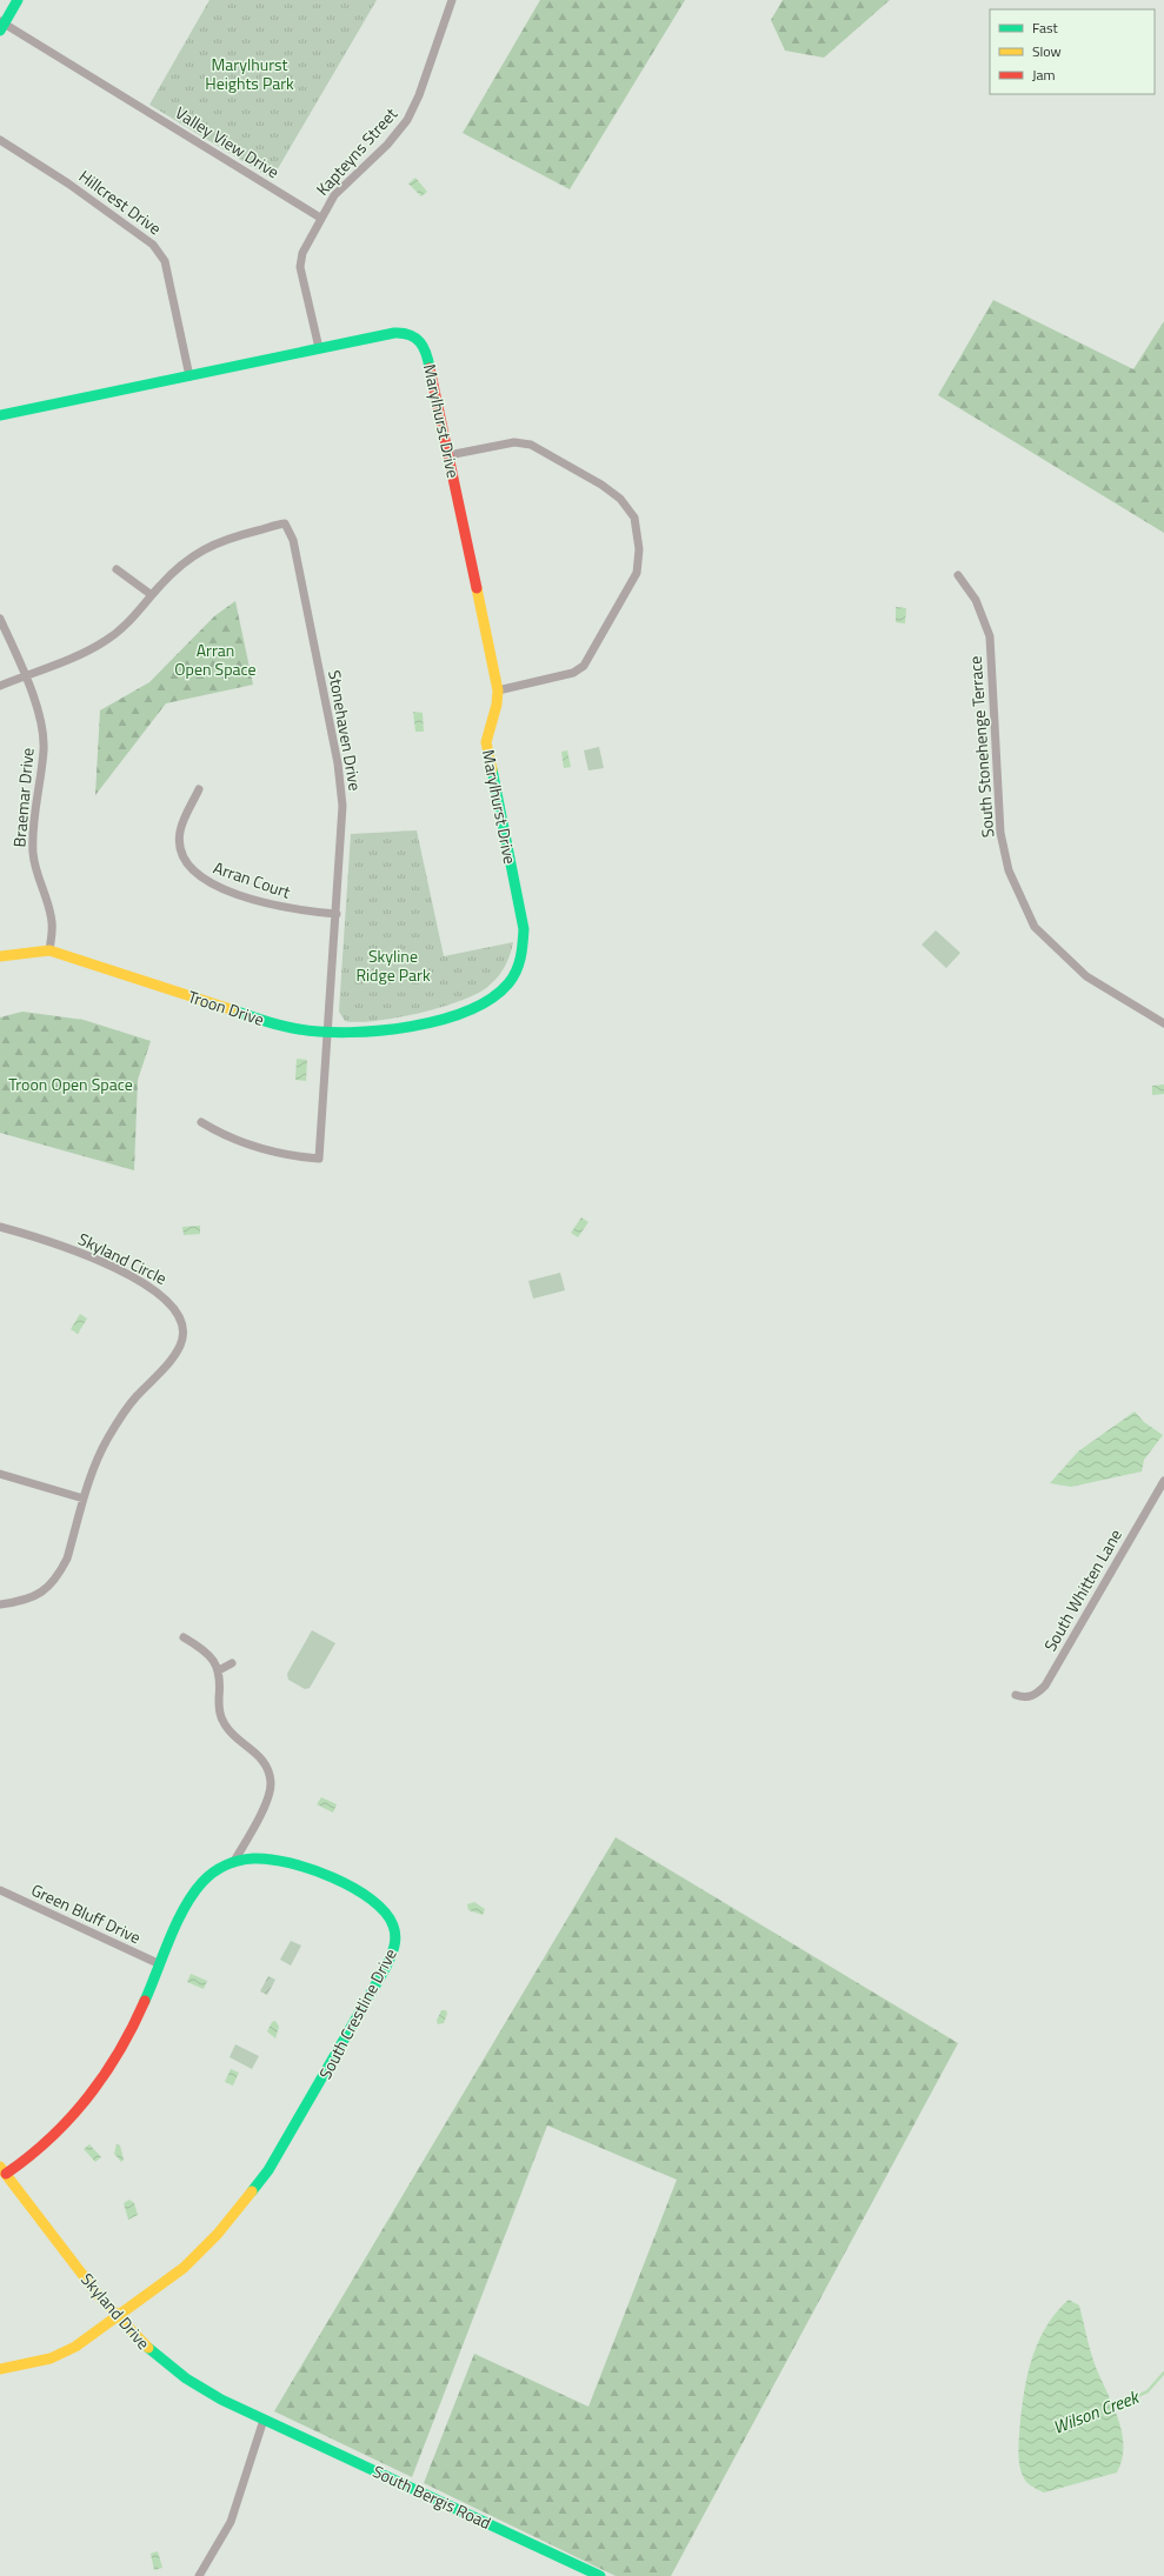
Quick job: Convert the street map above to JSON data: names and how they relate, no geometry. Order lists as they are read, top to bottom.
{
  "streets": {
    "street": [
      "Valley View Drive",
      "Kapteyns Street",
      "Hillcrest Drive",
      "Marylhurst Drive",
      "Stonehaven Drive",
      "South Stonehenge Terrace",
      "Braemar Drive",
      "Arran Court",
      "Troon Drive",
      "Skyland Circle",
      "South Whitten Lane",
      "Green Bluff Drive",
      "South Crestline Drive",
      "Skyland Drive",
      "South Bergis Road"
    ]
  },
  "crossings": [
    ["Valley View Drive", "Kapteyns Street"],
    ["Hillcrest Drive", "Marylhurst Drive"],
    ["Marylhurst Drive", "Troon Drive"],
    ["Stonehaven Drive", "Braemar Drive"],
    ["Stonehaven Drive", "Arran Court"],
    ["Stonehaven Drive", "Troon Drive"],
    ["Braemar Drive", "Troon Drive"],
    ["Green Bluff Drive", "South Crestline Drive"],
    ["South Crestline Drive", "Skyland Drive"],
    ["Skyland Drive", "South Bergis Road"]
  ],
  "water": ["Wilson Creek"],
  "parks": [
    "Marylhurst Heights Park",
    "Arran Open Space",
    "Skyline Ridge Park",
    "Troon Open Space"
  ],
  "legend": ["Fast", "Slow", "Jam"]
}
